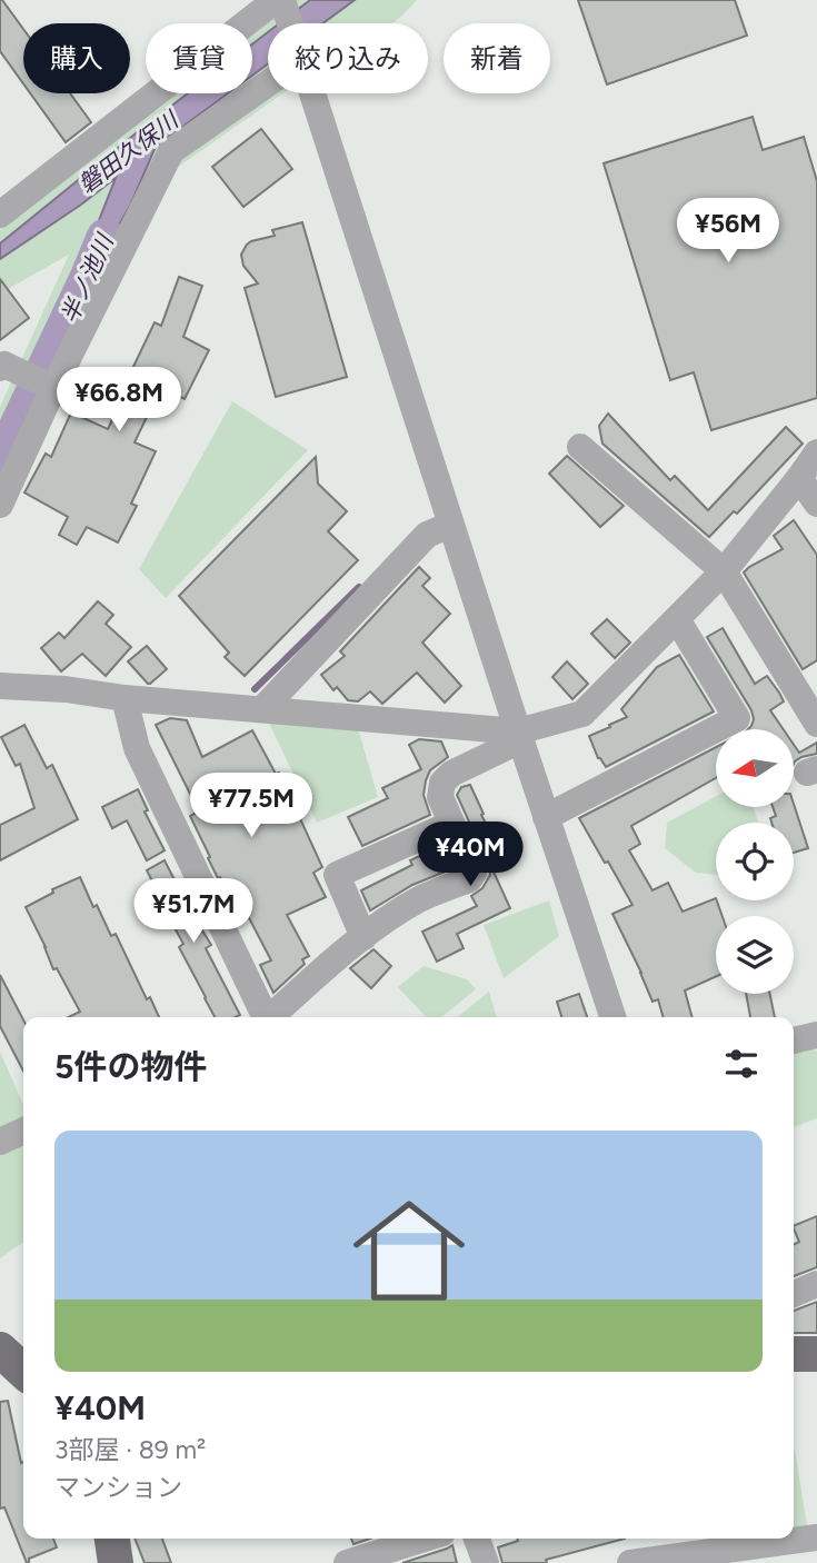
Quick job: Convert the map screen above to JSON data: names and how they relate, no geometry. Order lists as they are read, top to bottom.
{
  "water": ["磐田久保川", "半ノ池川"],
  "north": "left",
  "page": {
    "chip": [
      "購入",
      "賃貸",
      "絞り込み",
      "新着"
    ],
    "price": [
      "¥56M",
      "¥66.8M",
      "¥77.5M",
      "¥40M",
      "¥51.7M"
    ],
    "heading": "5件の物件",
    "list": [
      {
        "name": "¥40M",
        "note": "3部屋 · 89 m² · マンション"
      }
    ]
  }
}
